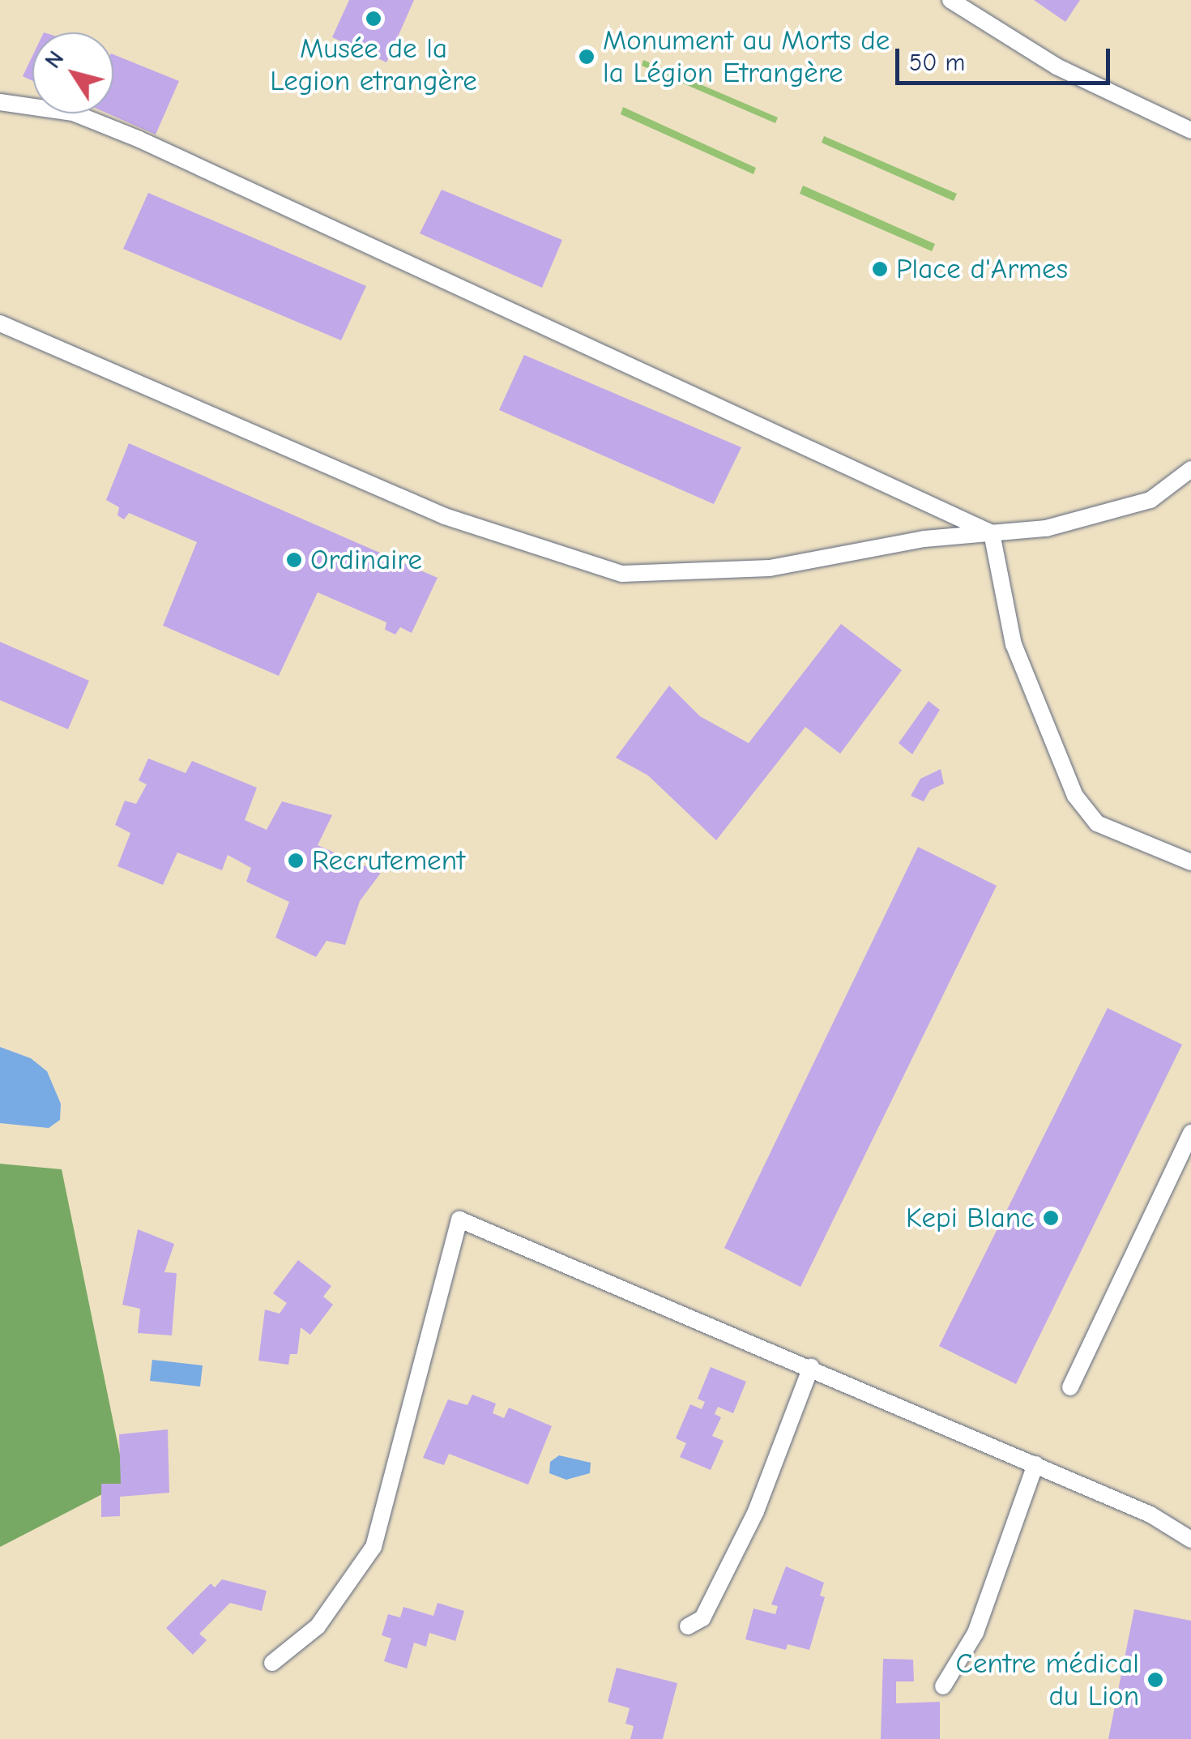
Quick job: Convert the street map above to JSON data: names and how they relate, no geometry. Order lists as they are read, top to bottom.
{
  "places": [
    "Musée de la Legion etrangère",
    "Monument au Morts de la Légion Etrangère",
    "Place d'Armes",
    "Ordinaire",
    "Recrutement",
    "Kepi Blanc",
    "Centre médical du Lion"
  ],
  "scale_bar": "50 m",
  "north": "top left"
}
